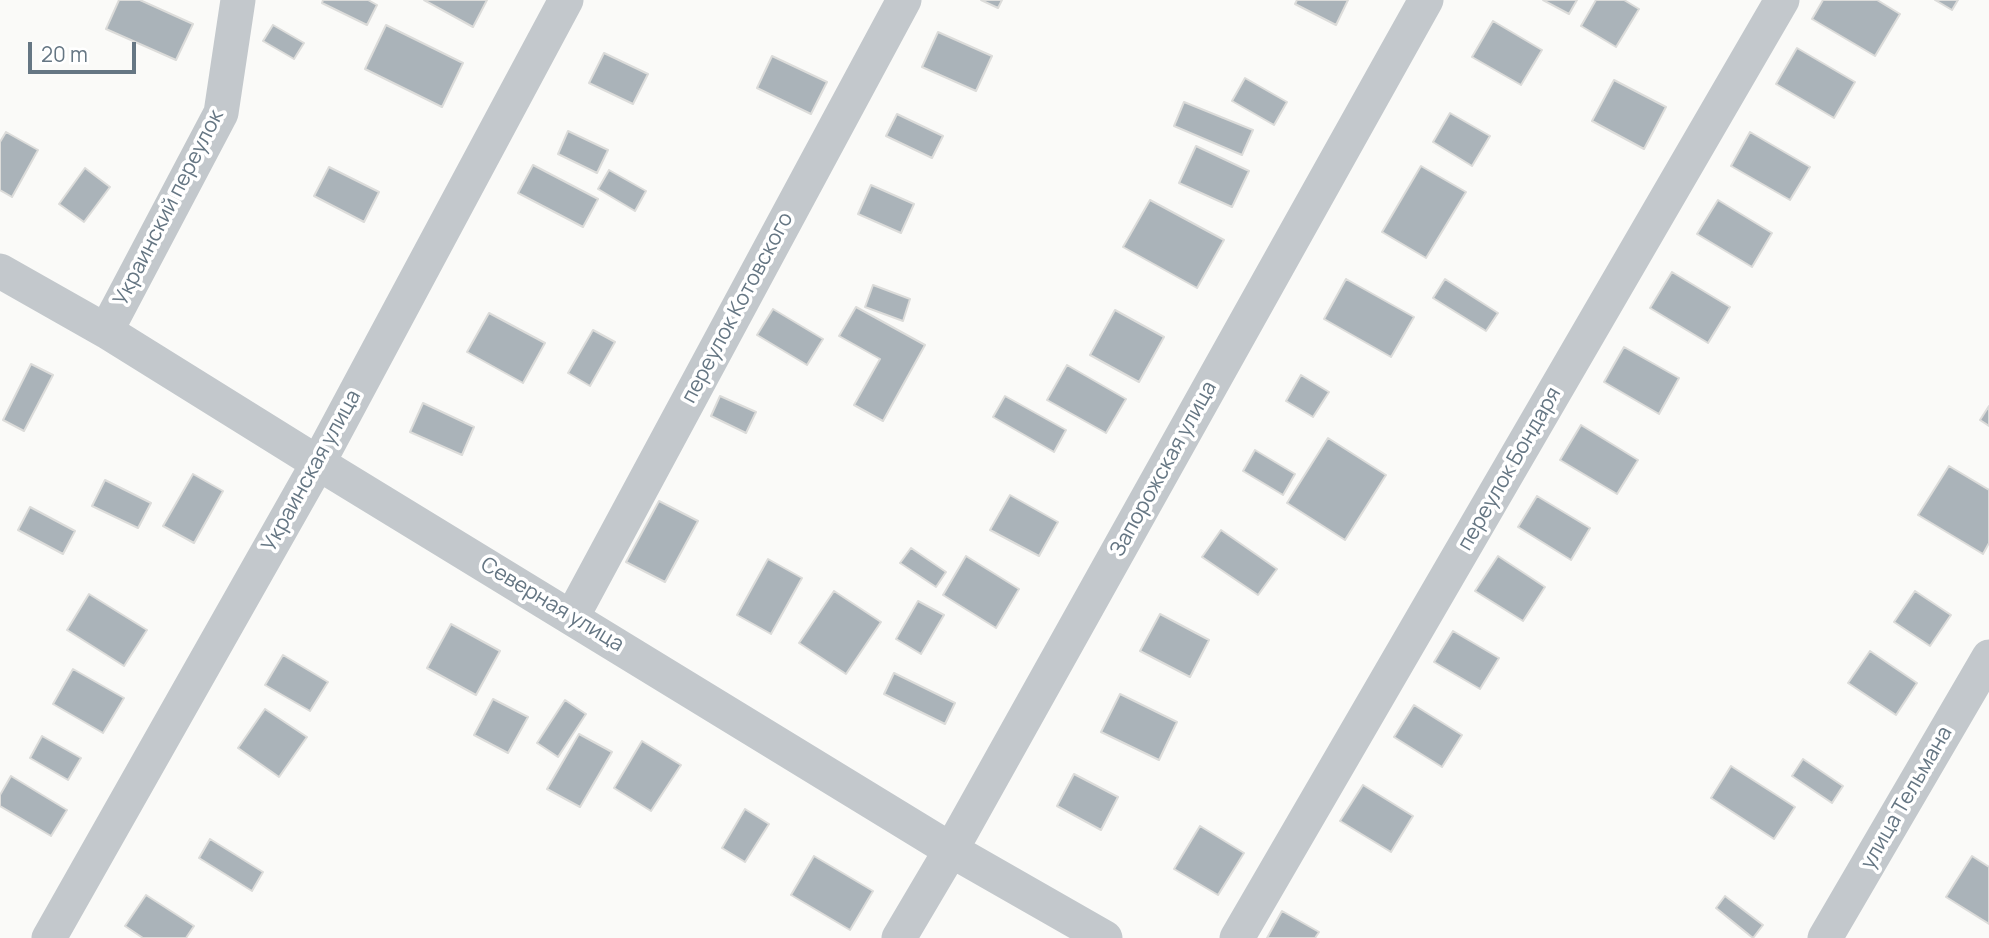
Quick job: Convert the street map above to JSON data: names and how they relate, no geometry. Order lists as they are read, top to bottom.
{
  "streets": {
    "street": [
      "Украинский переулок",
      "переулок Котовского",
      "Запорожская улица",
      "переулок Бондаря",
      "Украинская улица",
      "Северная улица",
      "улица Тельмана"
    ]
  },
  "crossings": [
    ["Украинский переулок", "Северная улица"],
    ["переулок Котовского", "Северная улица"],
    ["Запорожская улица", "Северная улица"],
    ["Украинская улица", "Северная улица"]
  ],
  "scale_bar": "20 m"
}
